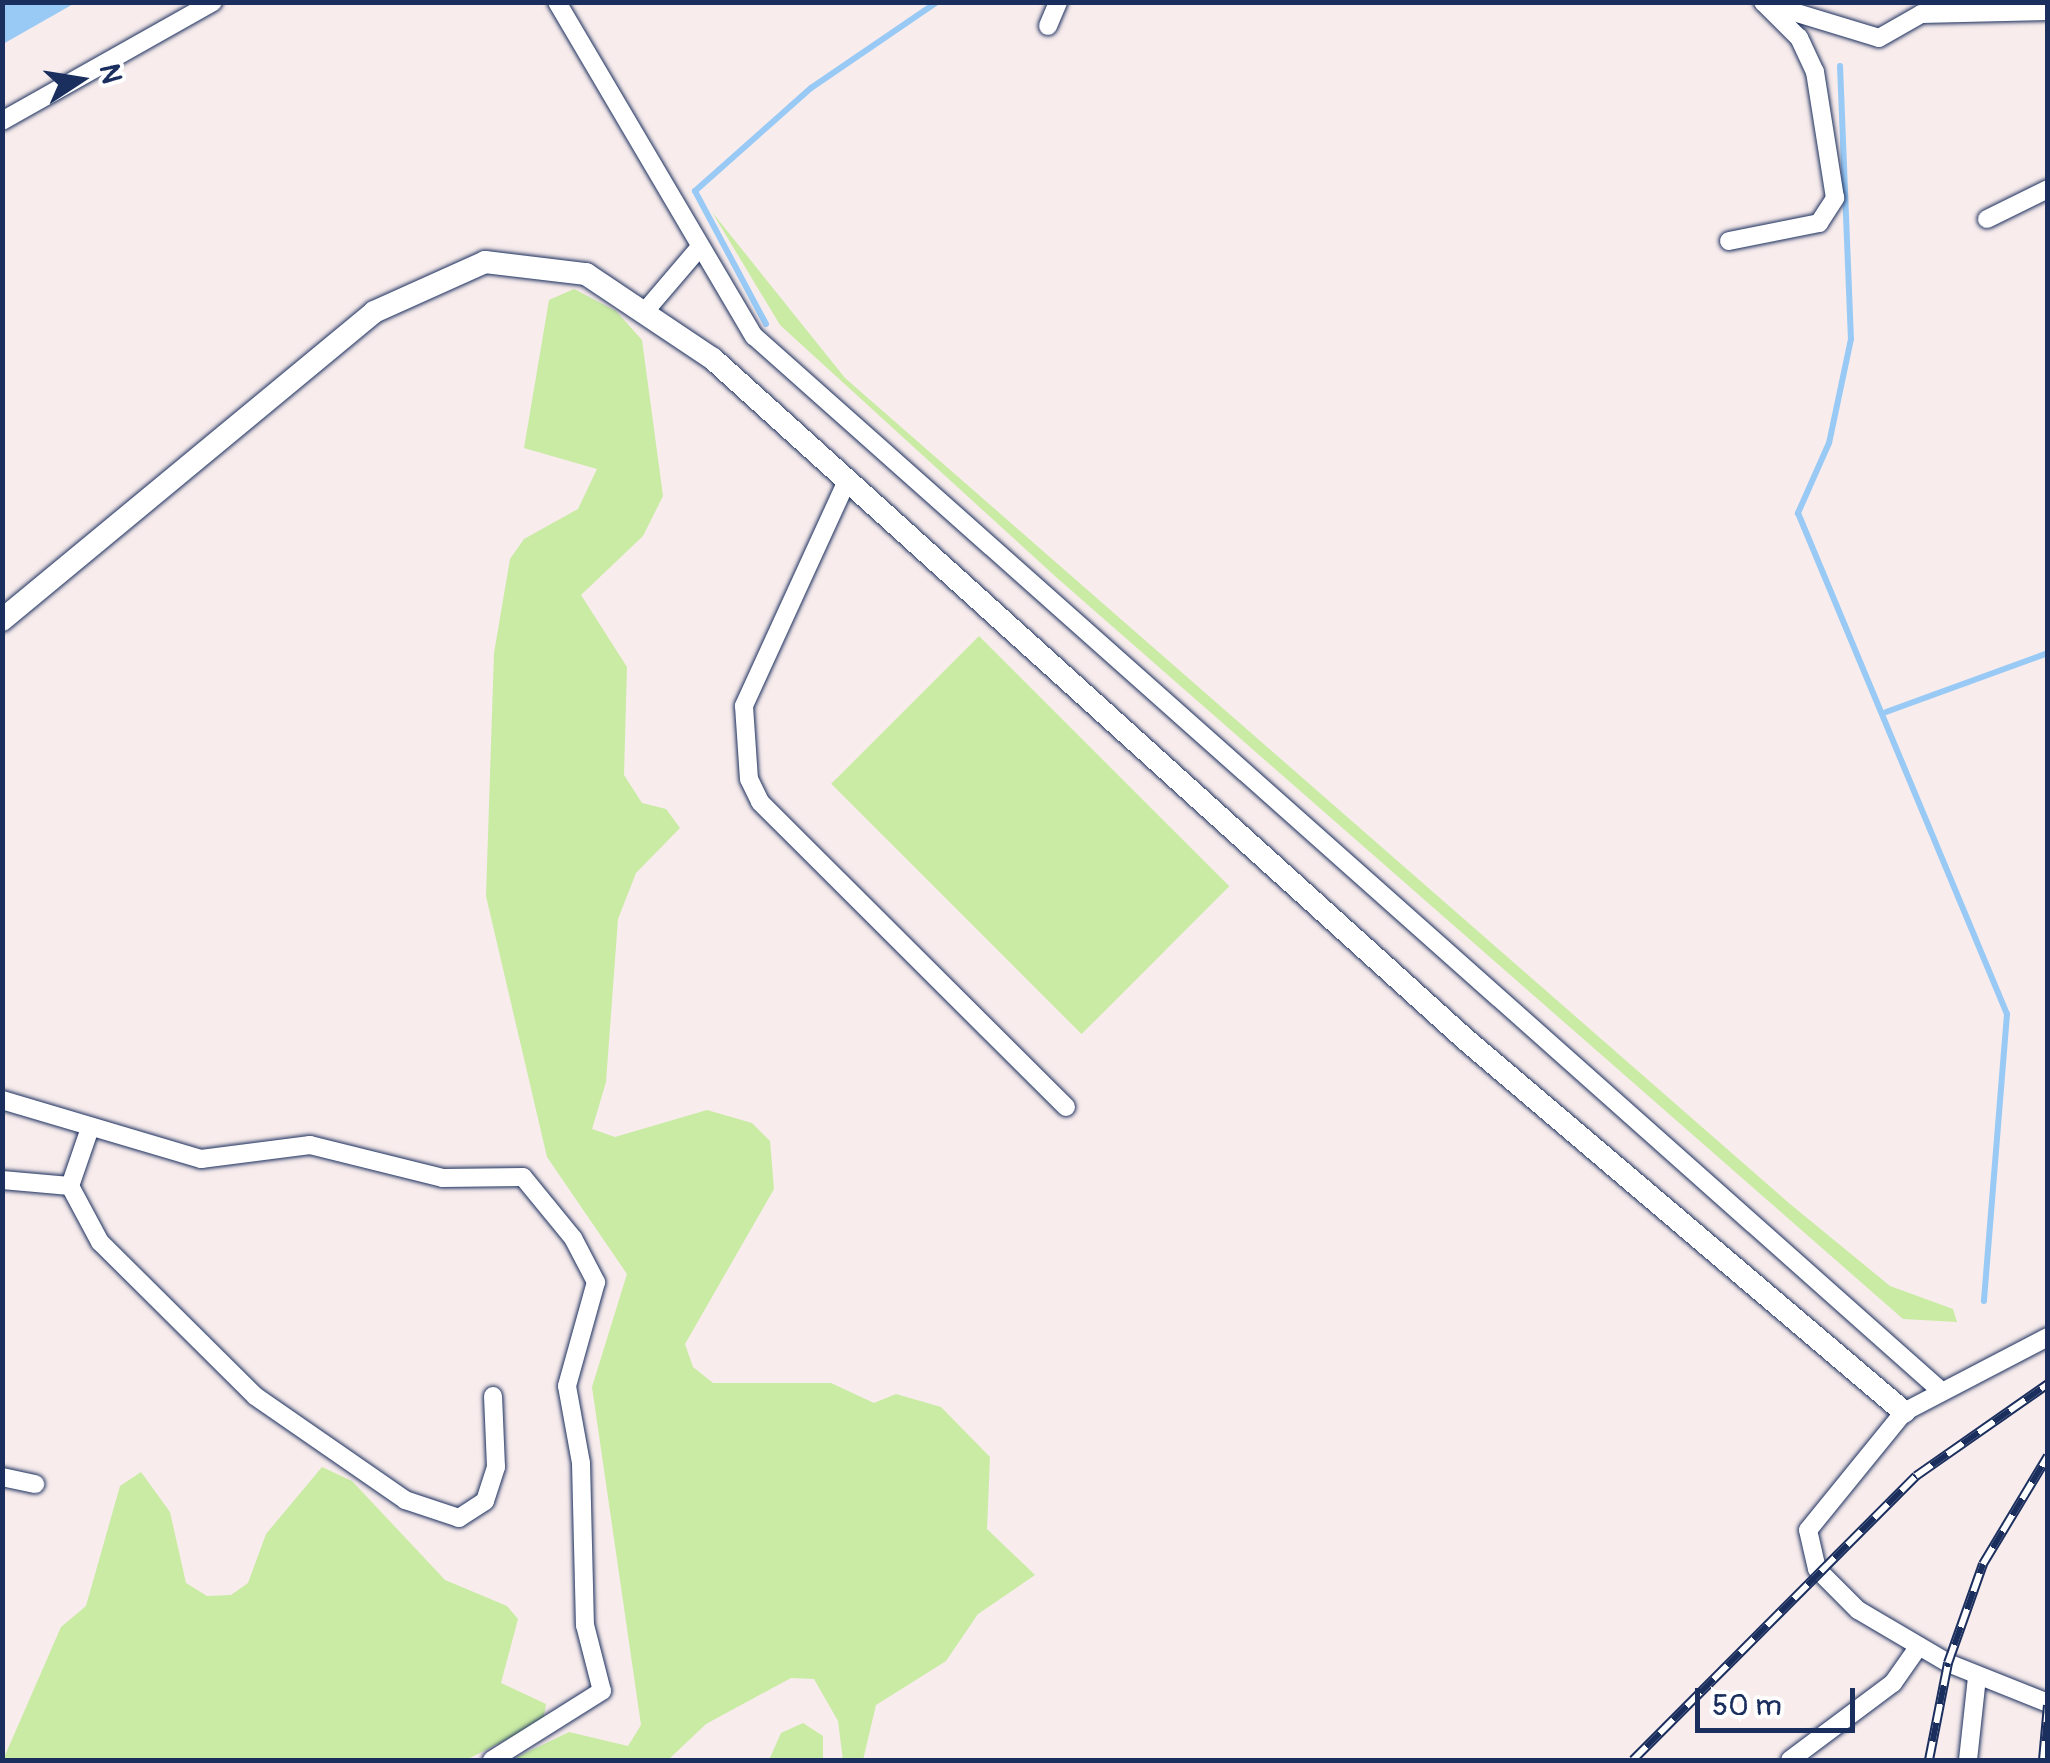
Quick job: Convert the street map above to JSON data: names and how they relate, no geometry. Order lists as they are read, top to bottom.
{
  "scale_bar": "50 m",
  "north": "right"
}
